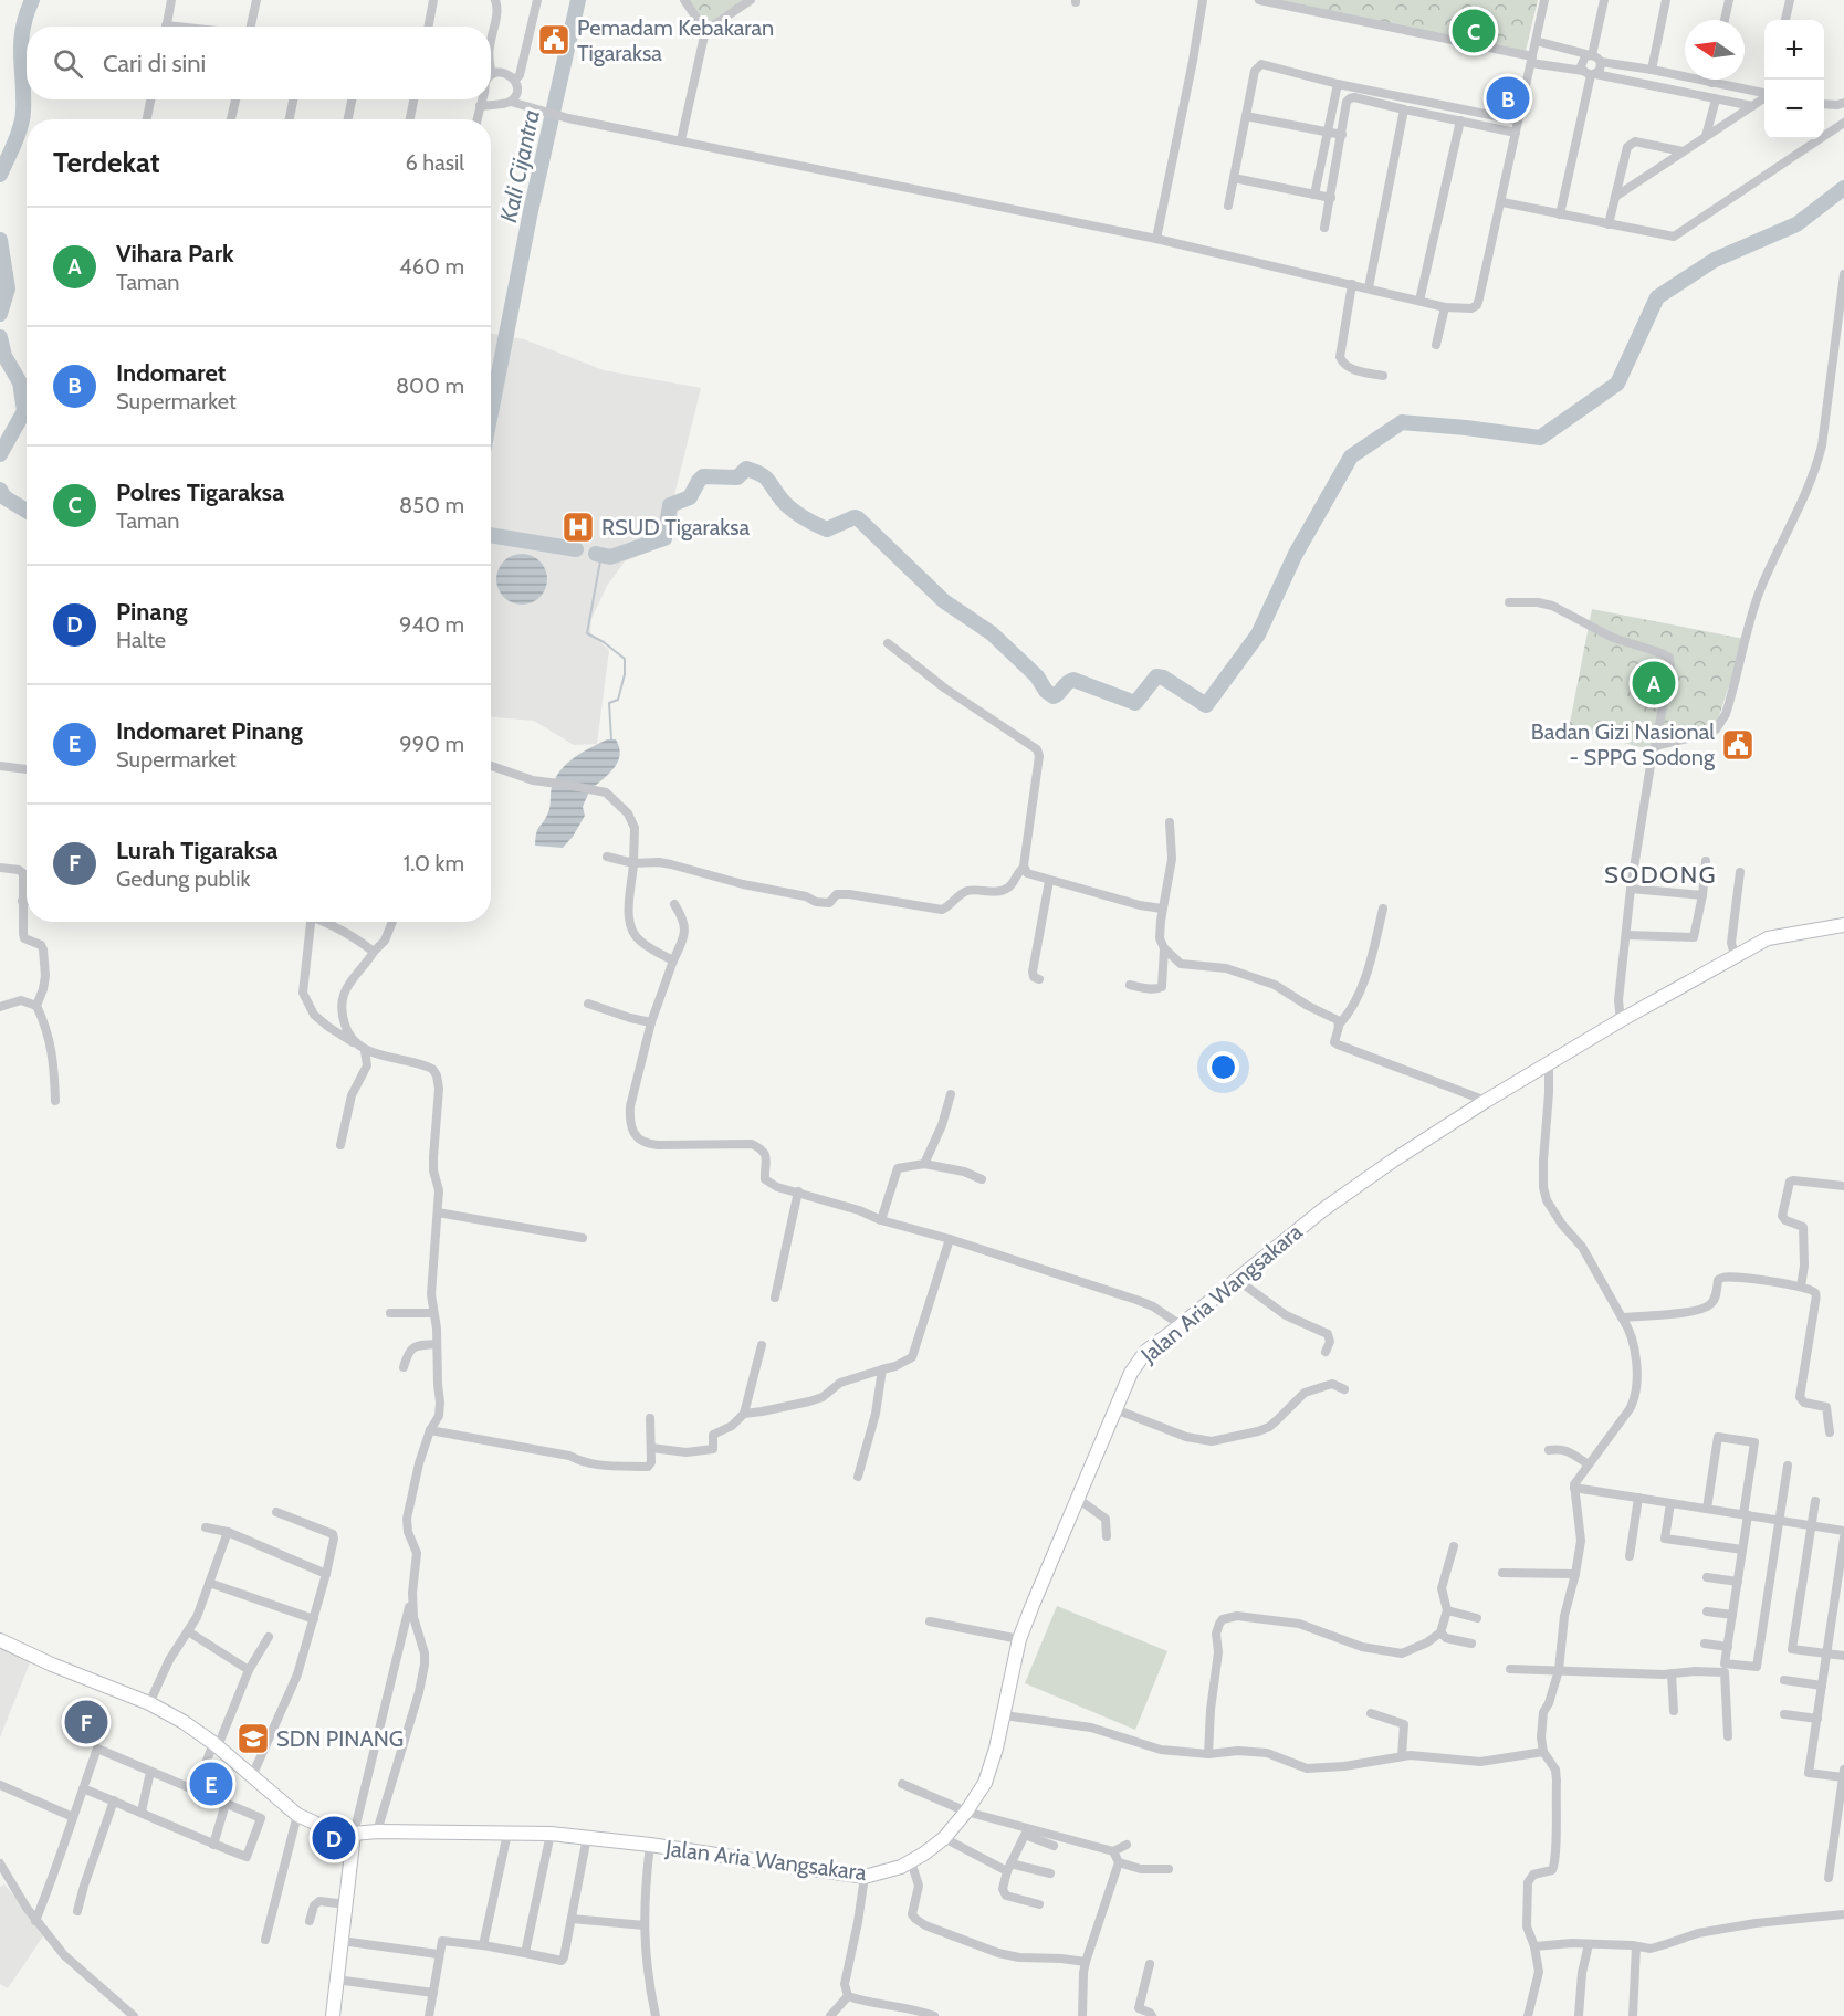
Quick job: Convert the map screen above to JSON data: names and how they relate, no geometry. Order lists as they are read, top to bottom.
{
  "streets": {
    "street": ["Jalan Aria Wangsakara"]
  },
  "districts": ["SODONG"],
  "water": ["Kali Cijantra"],
  "places": {
    "public building": ["Pemadam Kebakaran Tigaraksa", "Badan Gizi Nasional - SPPG Sodong"],
    "hospital": ["RSUD Tigaraksa"],
    "school or university": ["SDN PINANG"]
  },
  "north": "left",
  "page": {
    "pins": [
      "C",
      "B",
      "A",
      "F",
      "E",
      "D"
    ],
    "map_buttons": ["+", "−"],
    "search": "Cari di sini",
    "heading": ["Terdekat", "6 hasil"],
    "list": [
      {
        "mark": "A",
        "name": "Vihara Park",
        "note": "Taman",
        "value": "460 m"
      },
      {
        "mark": "B",
        "name": "Indomaret",
        "note": "Supermarket",
        "value": "800 m"
      },
      {
        "mark": "C",
        "name": "Polres Tigaraksa",
        "note": "Taman",
        "value": "850 m"
      },
      {
        "mark": "D",
        "name": "Pinang",
        "note": "Halte",
        "value": "940 m"
      },
      {
        "mark": "E",
        "name": "Indomaret Pinang",
        "note": "Supermarket",
        "value": "990 m"
      },
      {
        "mark": "F",
        "name": "Lurah Tigaraksa",
        "note": "Gedung publik",
        "value": "1.0 km"
      }
    ]
  }
}
